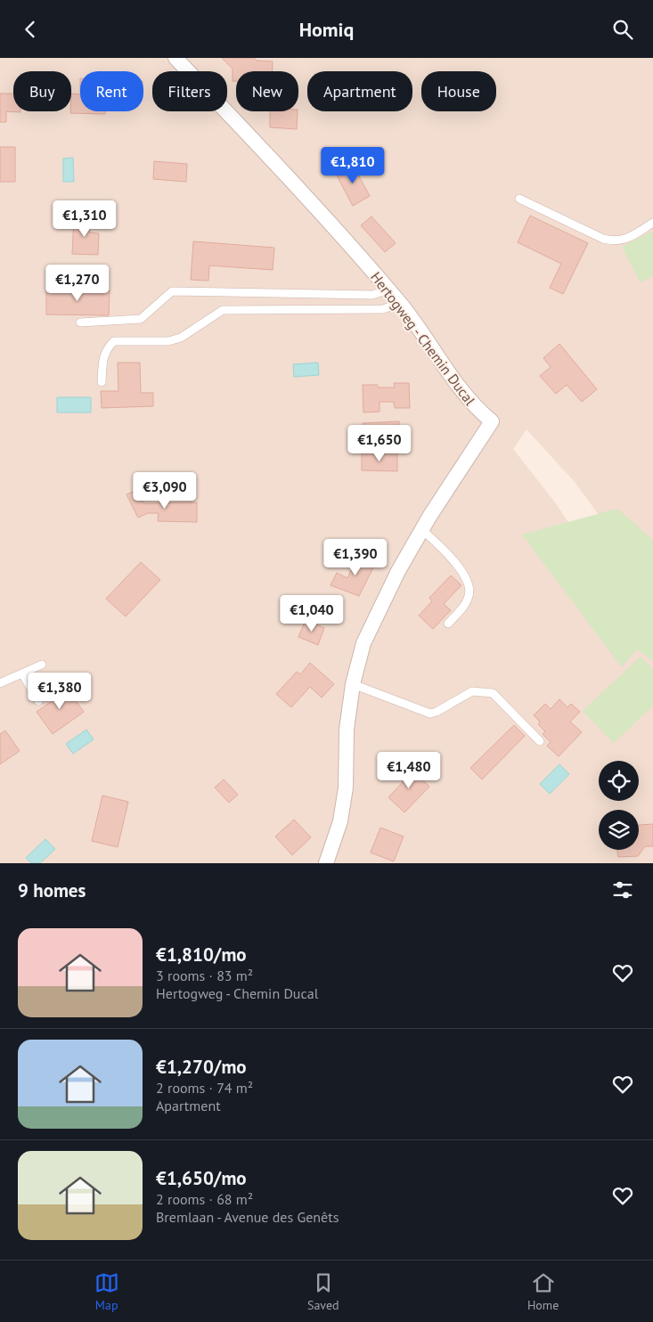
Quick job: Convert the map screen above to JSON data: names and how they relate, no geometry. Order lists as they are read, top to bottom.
{
  "streets": {
    "street": ["Hertogweg - Chemin Ducal"]
  },
  "page": {
    "header": "Homiq",
    "chip": [
      "Buy",
      "Rent",
      "Filters",
      "New",
      "Apartment",
      "House"
    ],
    "price": [
      "€1,810",
      "€1,310",
      "€1,270",
      "€1,650",
      "€3,090",
      "€1,390",
      "€1,040",
      "€1,380",
      "€1,480"
    ],
    "heading": "9 homes",
    "list": [
      {
        "name": "€1,810/mo",
        "note": "3 rooms · 83 m² · Hertogweg - Chemin Ducal"
      },
      {
        "name": "€1,270/mo",
        "note": "2 rooms · 74 m² · Apartment"
      },
      {
        "name": "€1,650/mo",
        "note": "2 rooms · 68 m² · Bremlaan - Avenue des Genêts"
      }
    ],
    "tabs": ["Map", "Saved", "Home"]
  }
}
